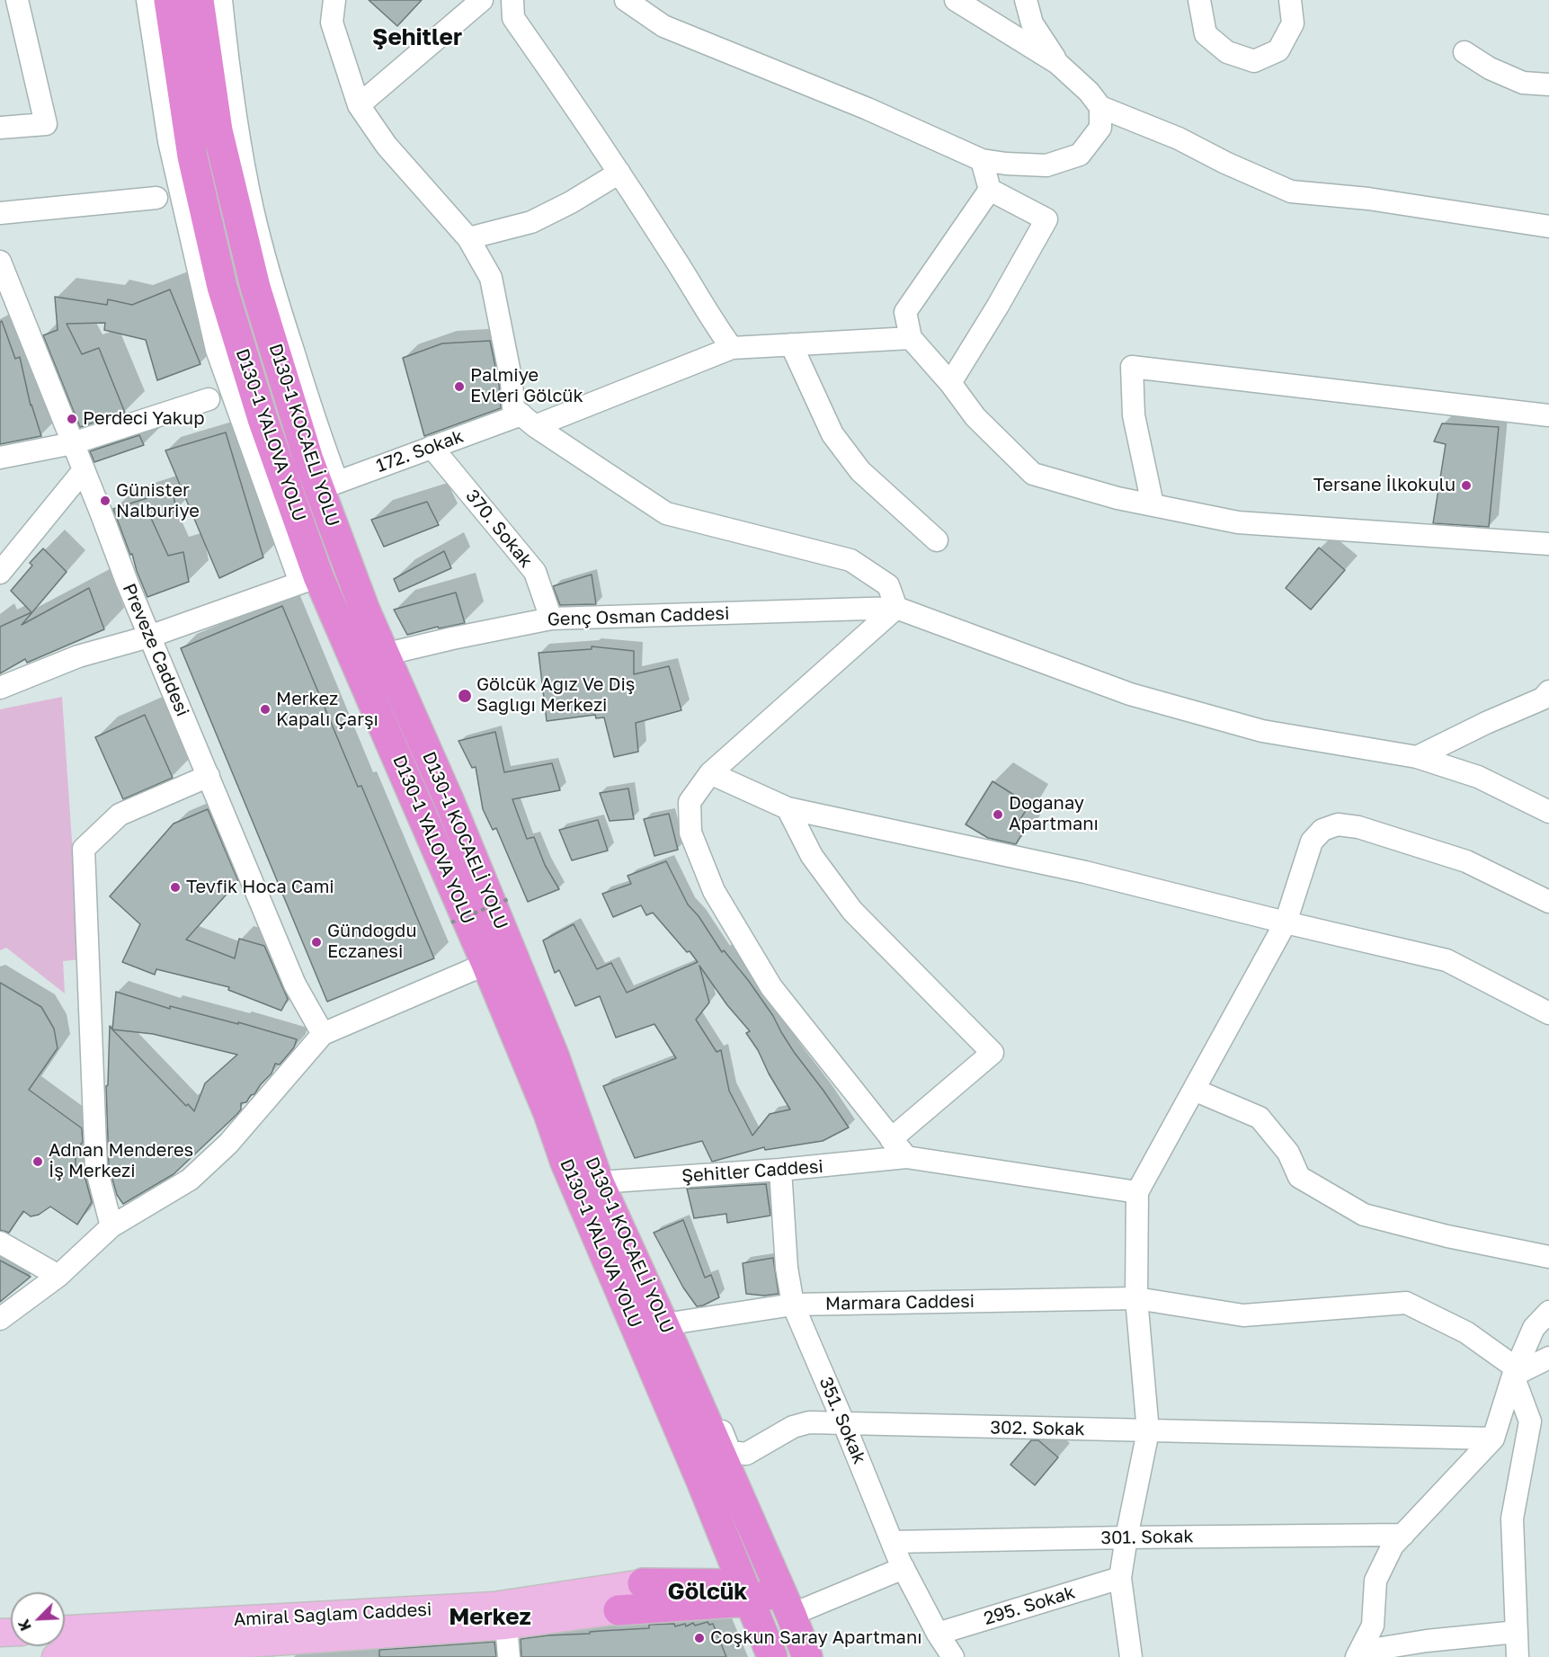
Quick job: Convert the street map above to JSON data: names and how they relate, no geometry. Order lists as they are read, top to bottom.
{
  "streets": {
    "highway": ["D130-1 YALOVA YOLU", "D130-1 KOCAELİ YOLU"],
    "main road": ["Amiral Sağlam Caddesi"],
    "street": [
      "172. Sokak",
      "370. Sokak",
      "Genç Osman Caddesi",
      "Preveze Caddesi",
      "Şehitler Caddesi",
      "Marmara Caddesi",
      "351. Sokak",
      "302. Sokak",
      "301. Sokak",
      "295. Sokak"
    ]
  },
  "crossings": [
    ["D130-1 KOCAELİ YOLU", "172. Sokak"],
    ["D130-1 KOCAELİ YOLU", "Genç Osman Caddesi"],
    ["D130-1 KOCAELİ YOLU", "Şehitler Caddesi"],
    ["D130-1 KOCAELİ YOLU", "Marmara Caddesi"],
    ["D130-1 KOCAELİ YOLU", "302. Sokak"],
    ["172. Sokak", "370. Sokak"],
    ["370. Sokak", "Genç Osman Caddesi"],
    ["Şehitler Caddesi", "351. Sokak"],
    ["Marmara Caddesi", "351. Sokak"],
    ["Marmara Caddesi", "302. Sokak"],
    ["351. Sokak", "302. Sokak"],
    ["351. Sokak", "301. Sokak"],
    ["351. Sokak", "295. Sokak"]
  ],
  "districts": ["Şehitler", "Gölcük", "Merkez"],
  "places": [
    "Palmiye Evleri Gölcük",
    "Perdeci Yakup",
    "Tersane İlkokulu",
    "Günister Nalburiye",
    "Gölcük Ağız Ve Diş Sağlığı Merkezi",
    "Merkez Kapalı Çarşı",
    "Doğanay Apartmanı",
    "Tevfik Hoca Cami",
    "Gündoğdu Eczanesi",
    "Adnan Menderes İş Merkezi",
    "Coşkun Saray Apartmanı"
  ],
  "north": "bottom left"
}
